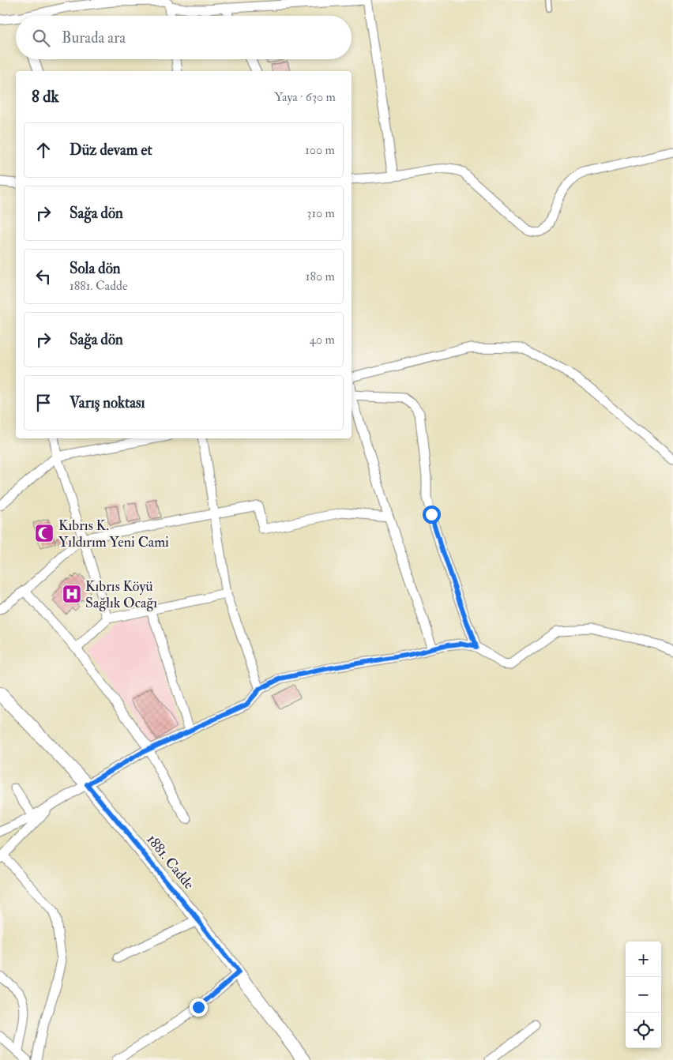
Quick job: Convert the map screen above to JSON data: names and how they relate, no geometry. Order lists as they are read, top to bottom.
{
  "streets": {
    "street": ["1881. Cadde"]
  },
  "places": {
    "mosque": ["Kıbrıs K. Yıldırım Yeni Cami"],
    "hospital": ["Kıbrıs Köyü Sağlık Ocağı"]
  },
  "page": {
    "search": "Burada ara",
    "heading": ["8 dk", "Yaya · 630 m"],
    "list": [
      ["Düz devam et", "100 m"],
      ["Sağa dön", "310 m"],
      ["Sola dön", "1881. Cadde", "180 m"],
      ["Sağa dön", "40 m"],
      "Varış noktası"
    ],
    "map_buttons": ["+", "−"]
  }
}
